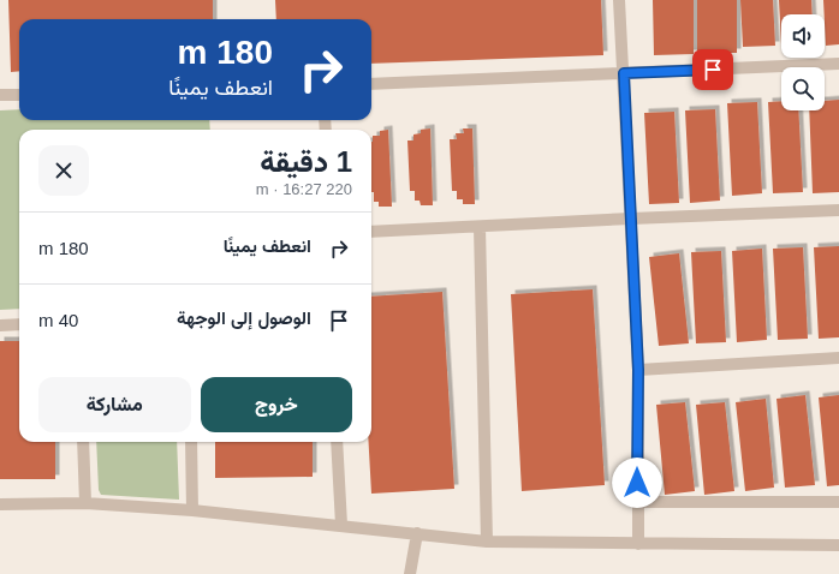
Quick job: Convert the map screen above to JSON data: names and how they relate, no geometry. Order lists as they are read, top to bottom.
{
  "page": {
    "turn": ["180 m", "انعطف يمينًا"],
    "heading": ["1 دقيقة", "220 m · 16:27"],
    "list": [
      {
        "name": "انعطف يمينًا",
        "value": "180 m"
      },
      {
        "name": "الوصول إلى الوجهة",
        "value": "40 m"
      }
    ],
    "buttons": ["خروج", "مشاركة"]
  }
}
